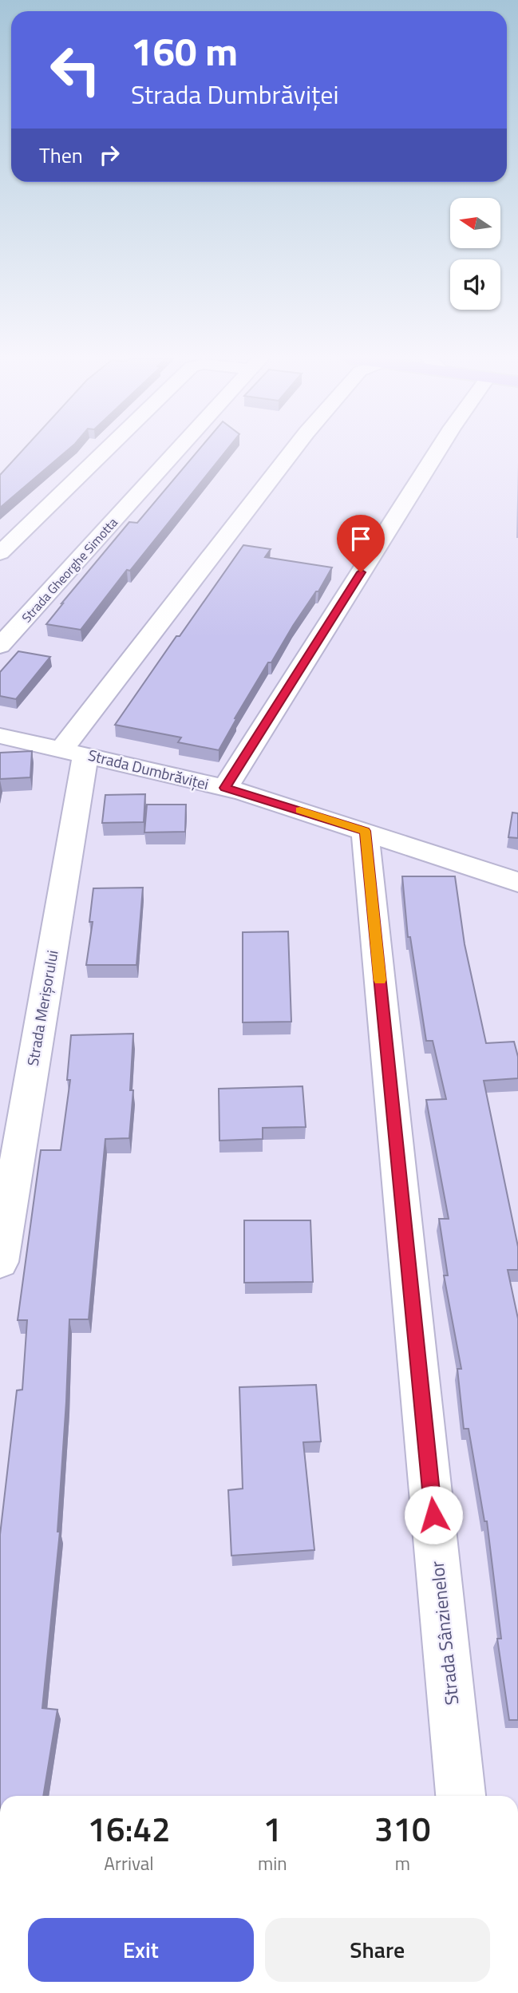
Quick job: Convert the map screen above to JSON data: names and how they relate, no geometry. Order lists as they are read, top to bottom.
{
  "streets": {
    "street": [
      "Strada Gheorghe Simotta",
      "Strada Dumbrăviței",
      "Strada Merișorului",
      "Strada Sânzienelor"
    ]
  },
  "crossings": [
    ["Strada Dumbrăviței", "Strada Merișorului"],
    ["Strada Dumbrăviței", "Strada Sânzienelor"]
  ],
  "north": "left",
  "page": {
    "turn": ["160 m", "Strada Dumbrăviței"],
    "then": "Then",
    "eta": [
      "16:42",
      "Arrival",
      "1",
      "min",
      "310",
      "m"
    ],
    "buttons": ["Exit", "Share"]
  }
}
